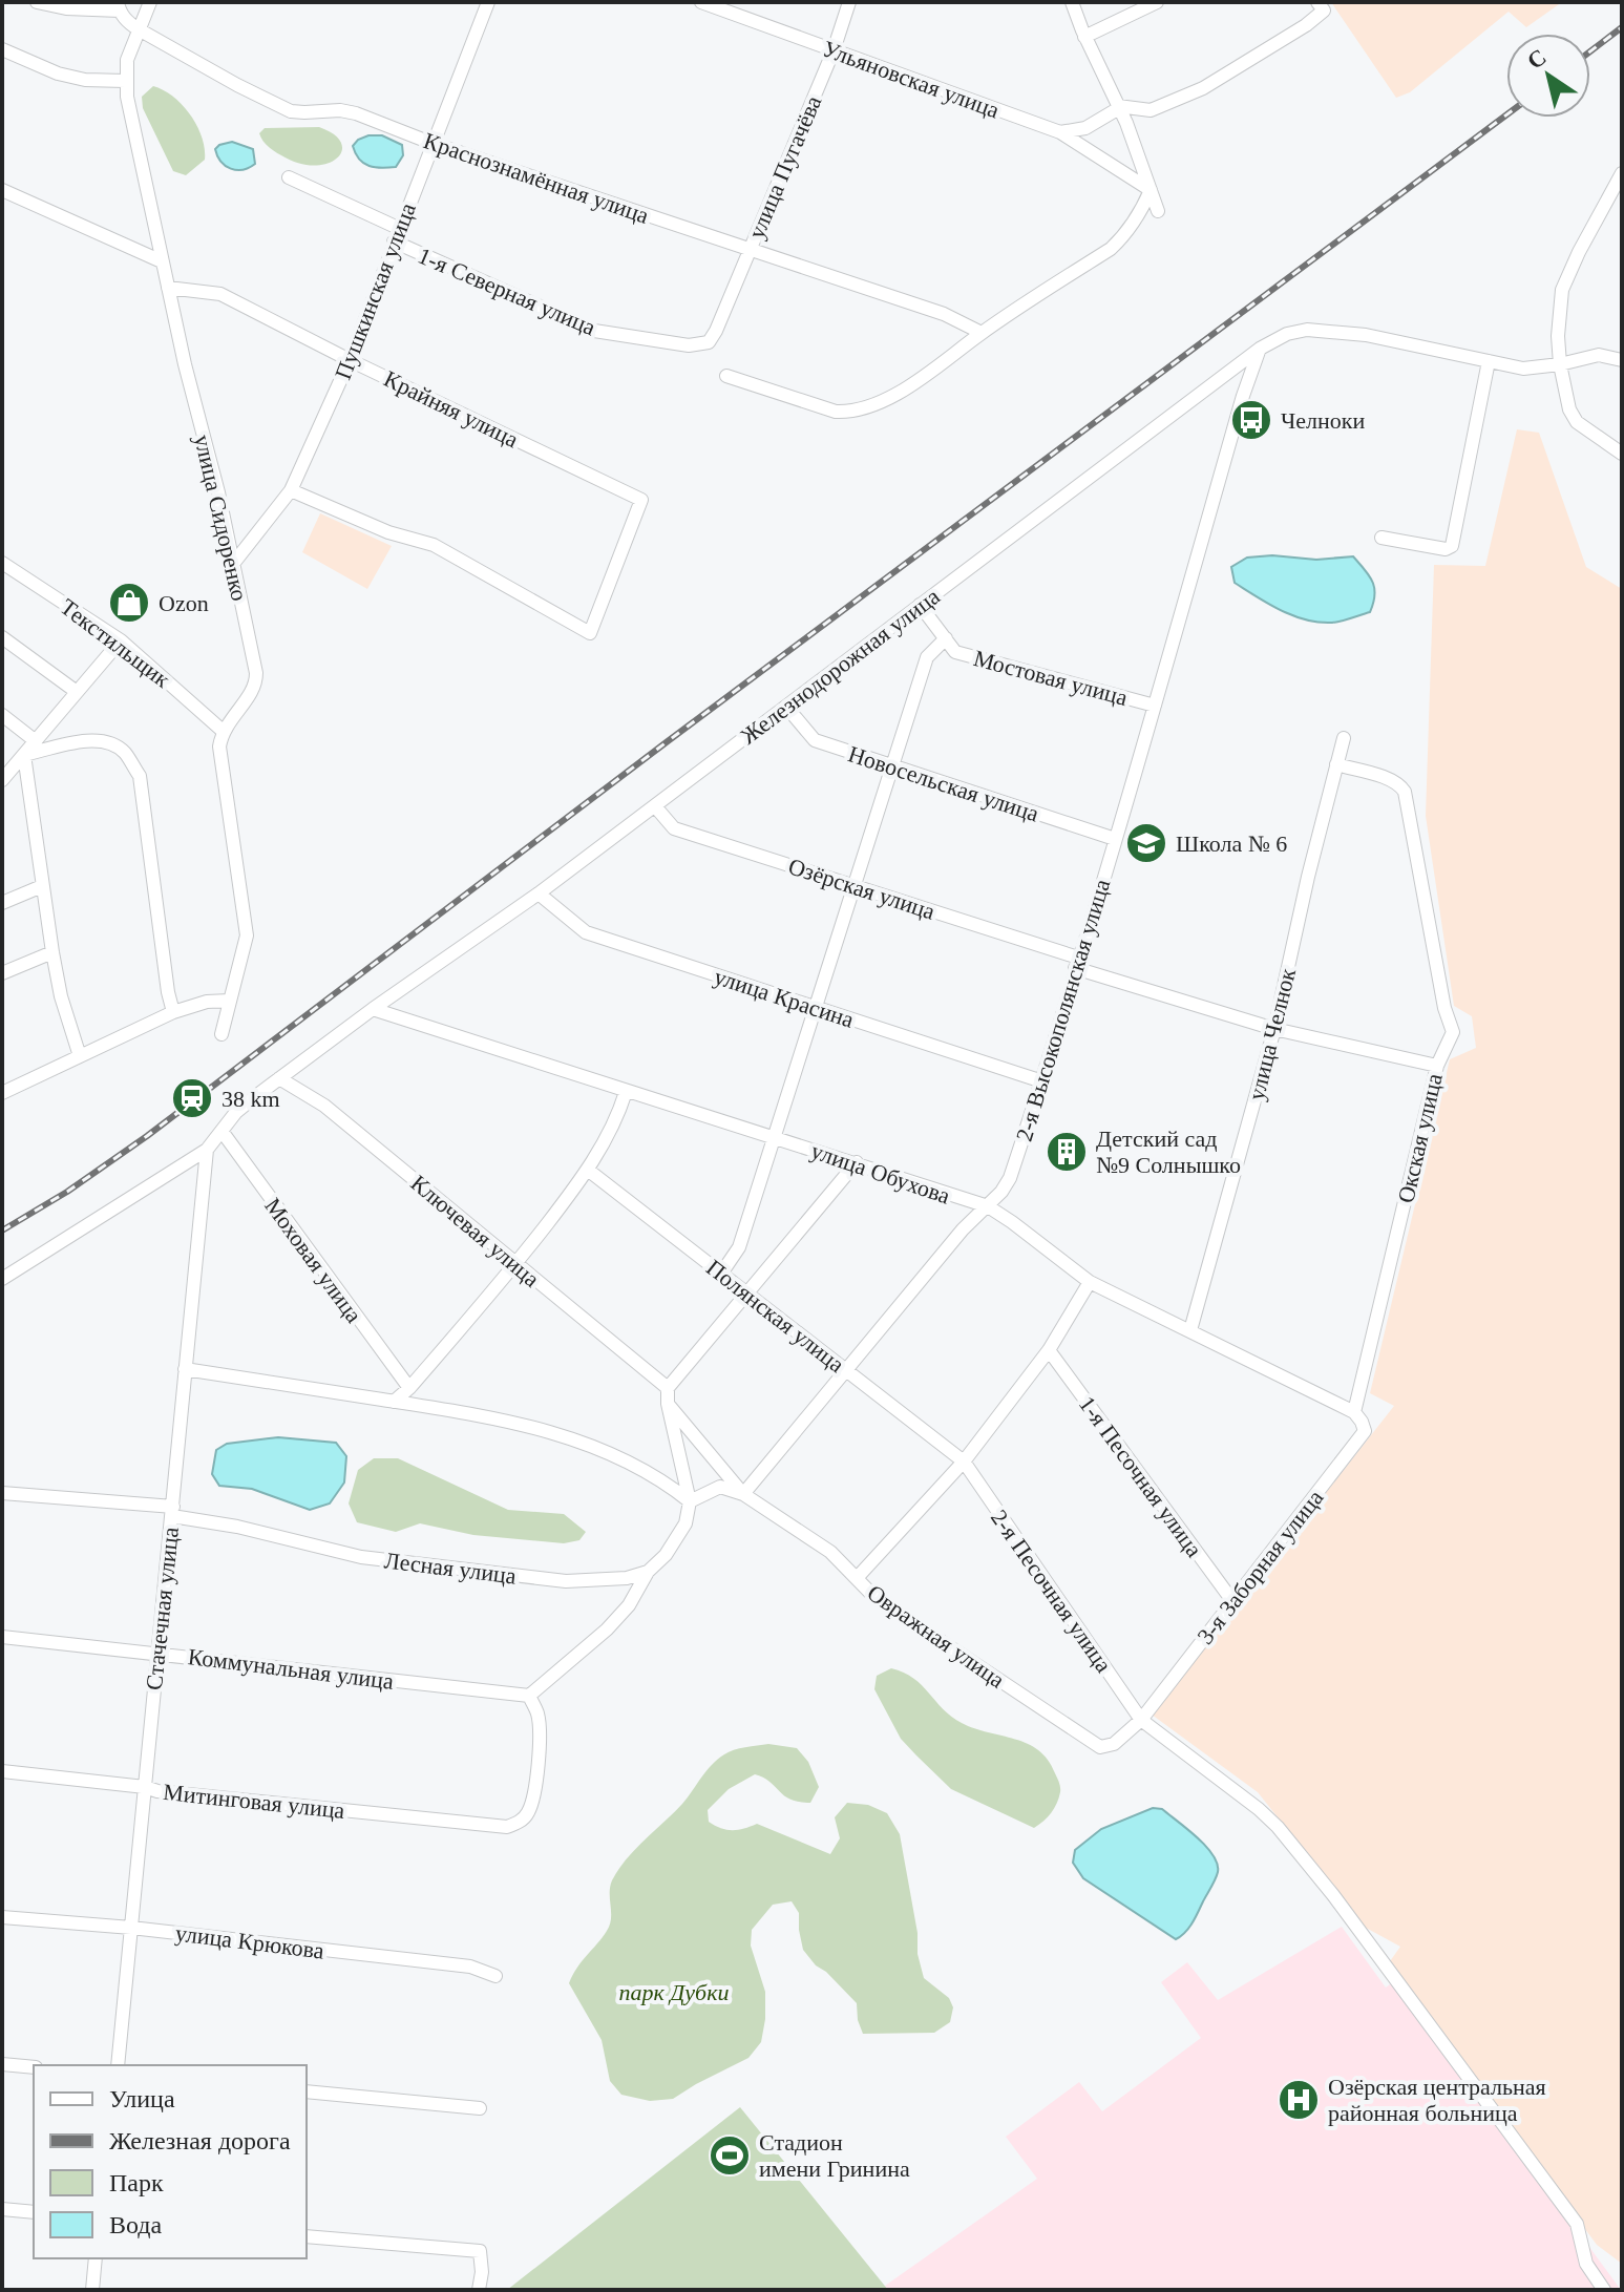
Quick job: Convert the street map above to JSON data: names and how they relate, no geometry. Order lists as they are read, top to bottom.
{
  "streets": {
    "street": [
      "Ульяновская улица",
      "улица Пугачёва",
      "Краснознамённая улица",
      "Пушкинская улица",
      "1-я Северная улица",
      "Крайняя улица",
      "улица Сидоренко",
      "Текстильщик",
      "Железнодорожная улица",
      "Мостовая улица",
      "Новосельская улица",
      "Озёрская улица",
      "улица Красина",
      "2-я Высокополянская улица",
      "улица Челнок",
      "Окская улица",
      "улица Обухова",
      "Ключевая улица",
      "Моховая улица",
      "Полянская улица",
      "1-я Песочная улица",
      "3-я Заборная улица",
      "Лесная улица",
      "2-я Песочная улица",
      "Стачечная улица",
      "Овражная улица",
      "Коммунальная улица",
      "Митинговая улица",
      "улица Крюкова"
    ]
  },
  "crossings": [
    ["Ульяновская улица", "улица Пугачёва"],
    ["улица Пугачёва", "Краснознамённая улица"],
    ["улица Пугачёва", "1-я Северная улица"],
    ["Краснознамённая улица", "Пушкинская улица"],
    ["Краснознамённая улица", "улица Сидоренко"],
    ["Пушкинская улица", "1-я Северная улица"],
    ["Пушкинская улица", "Крайняя улица"],
    ["Пушкинская улица", "улица Сидоренко"],
    ["Крайняя улица", "улица Сидоренко"],
    ["улица Сидоренко", "Текстильщик"],
    ["Железнодорожная улица", "Мостовая улица"],
    ["Железнодорожная улица", "Новосельская улица"],
    ["Железнодорожная улица", "Озёрская улица"],
    ["Железнодорожная улица", "улица Красина"],
    ["Железнодорожная улица", "2-я Высокополянская улица"],
    ["Железнодорожная улица", "улица Обухова"],
    ["Железнодорожная улица", "Ключевая улица"],
    ["Железнодорожная улица", "Моховая улица"],
    ["Железнодорожная улица", "Стачечная улица"],
    ["Мостовая улица", "2-я Высокополянская улица"],
    ["Новосельская улица", "2-я Высокополянская улица"],
    ["Озёрская улица", "2-я Высокополянская улица"],
    ["Озёрская улица", "улица Челнок"],
    ["Озёрская улица", "Окская улица"],
    ["улица Красина", "2-я Высокополянская улица"],
    ["2-я Высокополянская улица", "улица Обухова"],
    ["2-я Высокополянская улица", "Полянская улица"],
    ["2-я Высокополянская улица", "Овражная улица"],
    ["улица Челнок", "Окская улица"],
    ["улица Челнок", "улица Обухова"],
    ["Окская улица", "улица Обухова"],
    ["Окская улица", "3-я Заборная улица"],
    ["улица Обухова", "3-я Заборная улица"],
    ["Полянская улица", "2-я Песочная улица"],
    ["1-я Песочная улица", "3-я Заборная улица"],
    ["3-я Заборная улица", "2-я Песочная улица"],
    ["3-я Заборная улица", "Овражная улица"],
    ["Лесная улица", "Стачечная улица"],
    ["2-я Песочная улица", "Овражная улица"],
    ["Стачечная улица", "Коммунальная улица"],
    ["Стачечная улица", "Митинговая улица"],
    ["Стачечная улица", "улица Крюкова"],
    ["Коммунальная улица", "Митинговая улица"]
  ],
  "parks": ["парк Дубки"],
  "places": {
    "bus stop": ["Челноки"],
    "shop": ["Ozon"],
    "school or university": ["Школа № 6"],
    "station": ["38 km"],
    "building": ["Детский сад №9 Солнышко"],
    "hospital": ["Озёрская центральная районная больница"],
    "sports": ["Стадион имени Гринина"]
  },
  "legend": [
    "Улица",
    "Железная дорога",
    "Парк",
    "Вода"
  ],
  "north": "top left"
}
